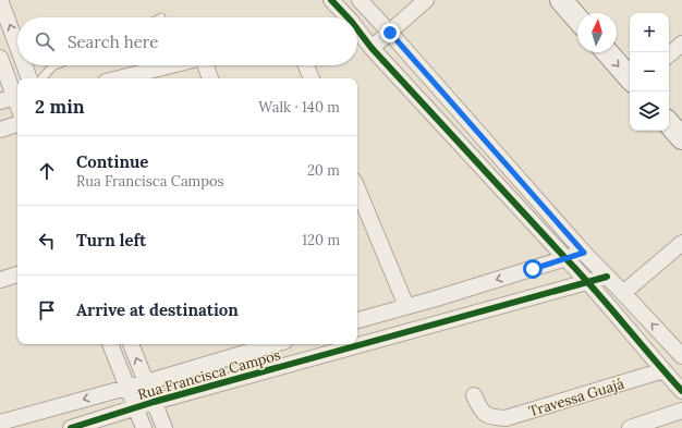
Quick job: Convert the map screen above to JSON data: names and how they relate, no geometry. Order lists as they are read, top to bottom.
{
  "streets": {
    "street": ["Rua Francisca Campos", "Travessa Guajá"]
  },
  "north": "top",
  "page": {
    "map_buttons": ["+", "−"],
    "search": "Search here",
    "heading": ["2 min", "Walk · 140 m"],
    "list": [
      ["Continue", "Rua Francisca Campos", "20 m"],
      ["Turn left", "120 m"],
      "Arrive at destination"
    ]
  }
}
